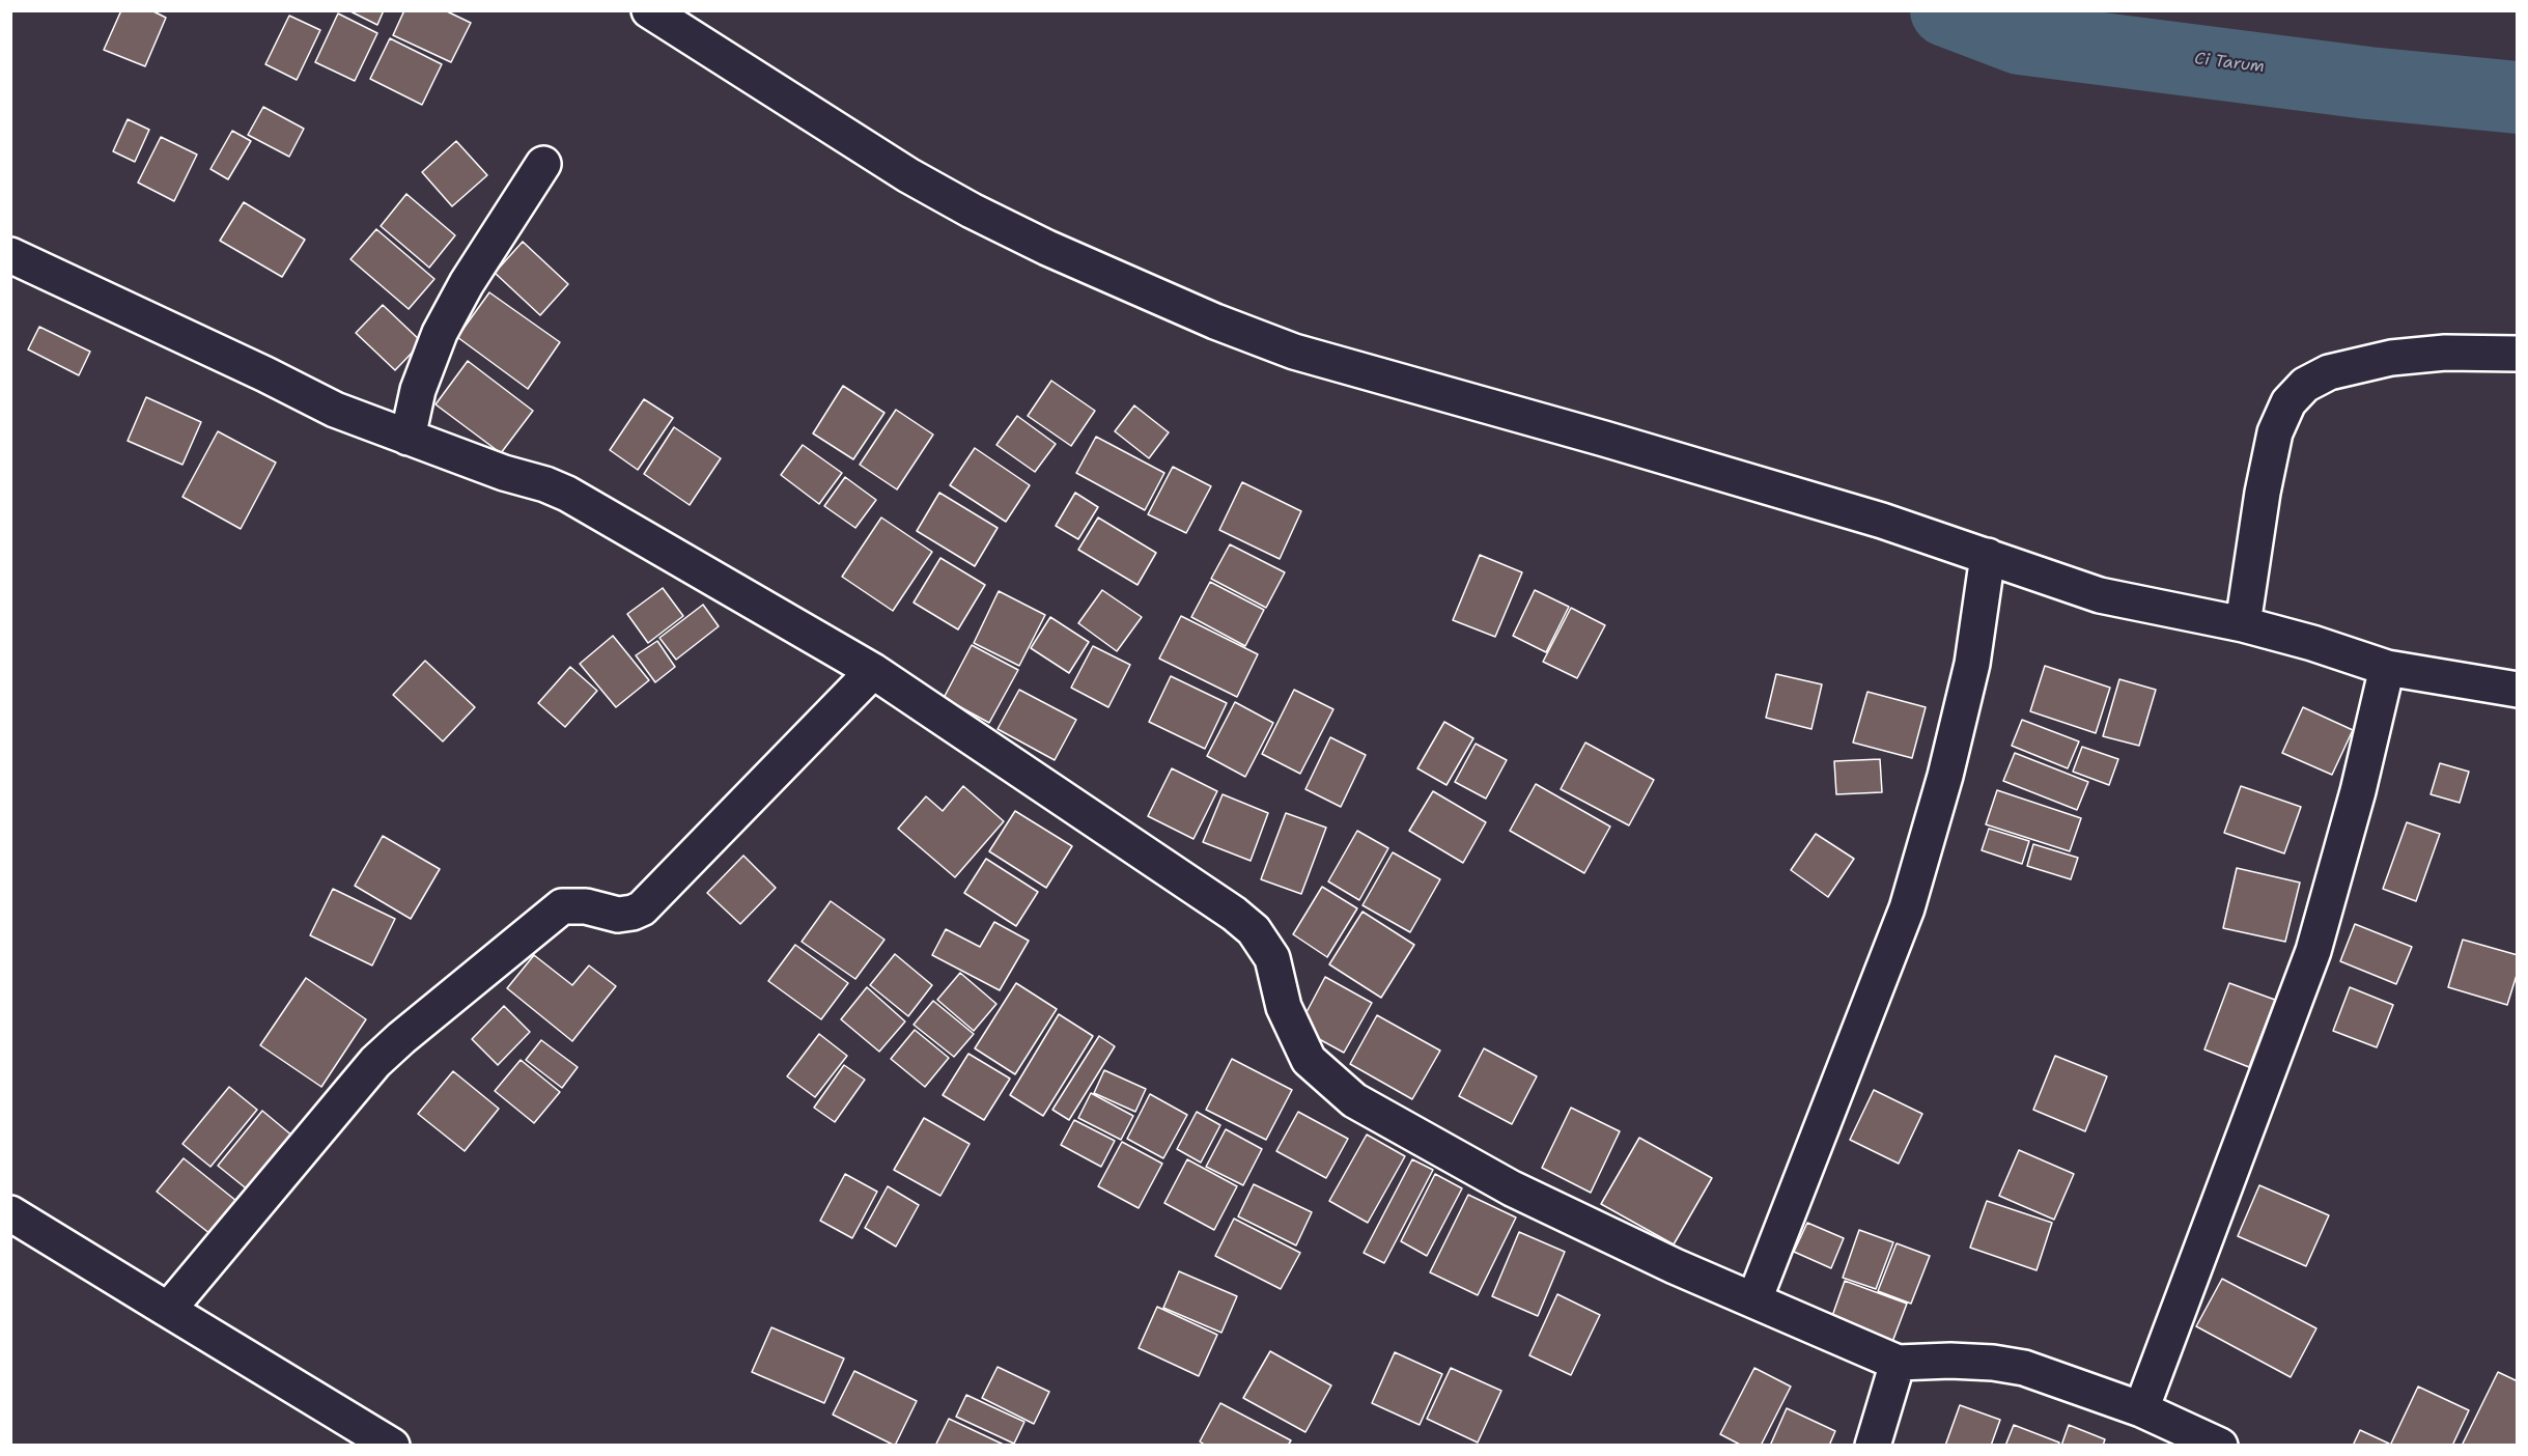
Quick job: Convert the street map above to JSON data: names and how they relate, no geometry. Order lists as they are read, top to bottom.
{
  "water": ["Ci Tarum"]
}
